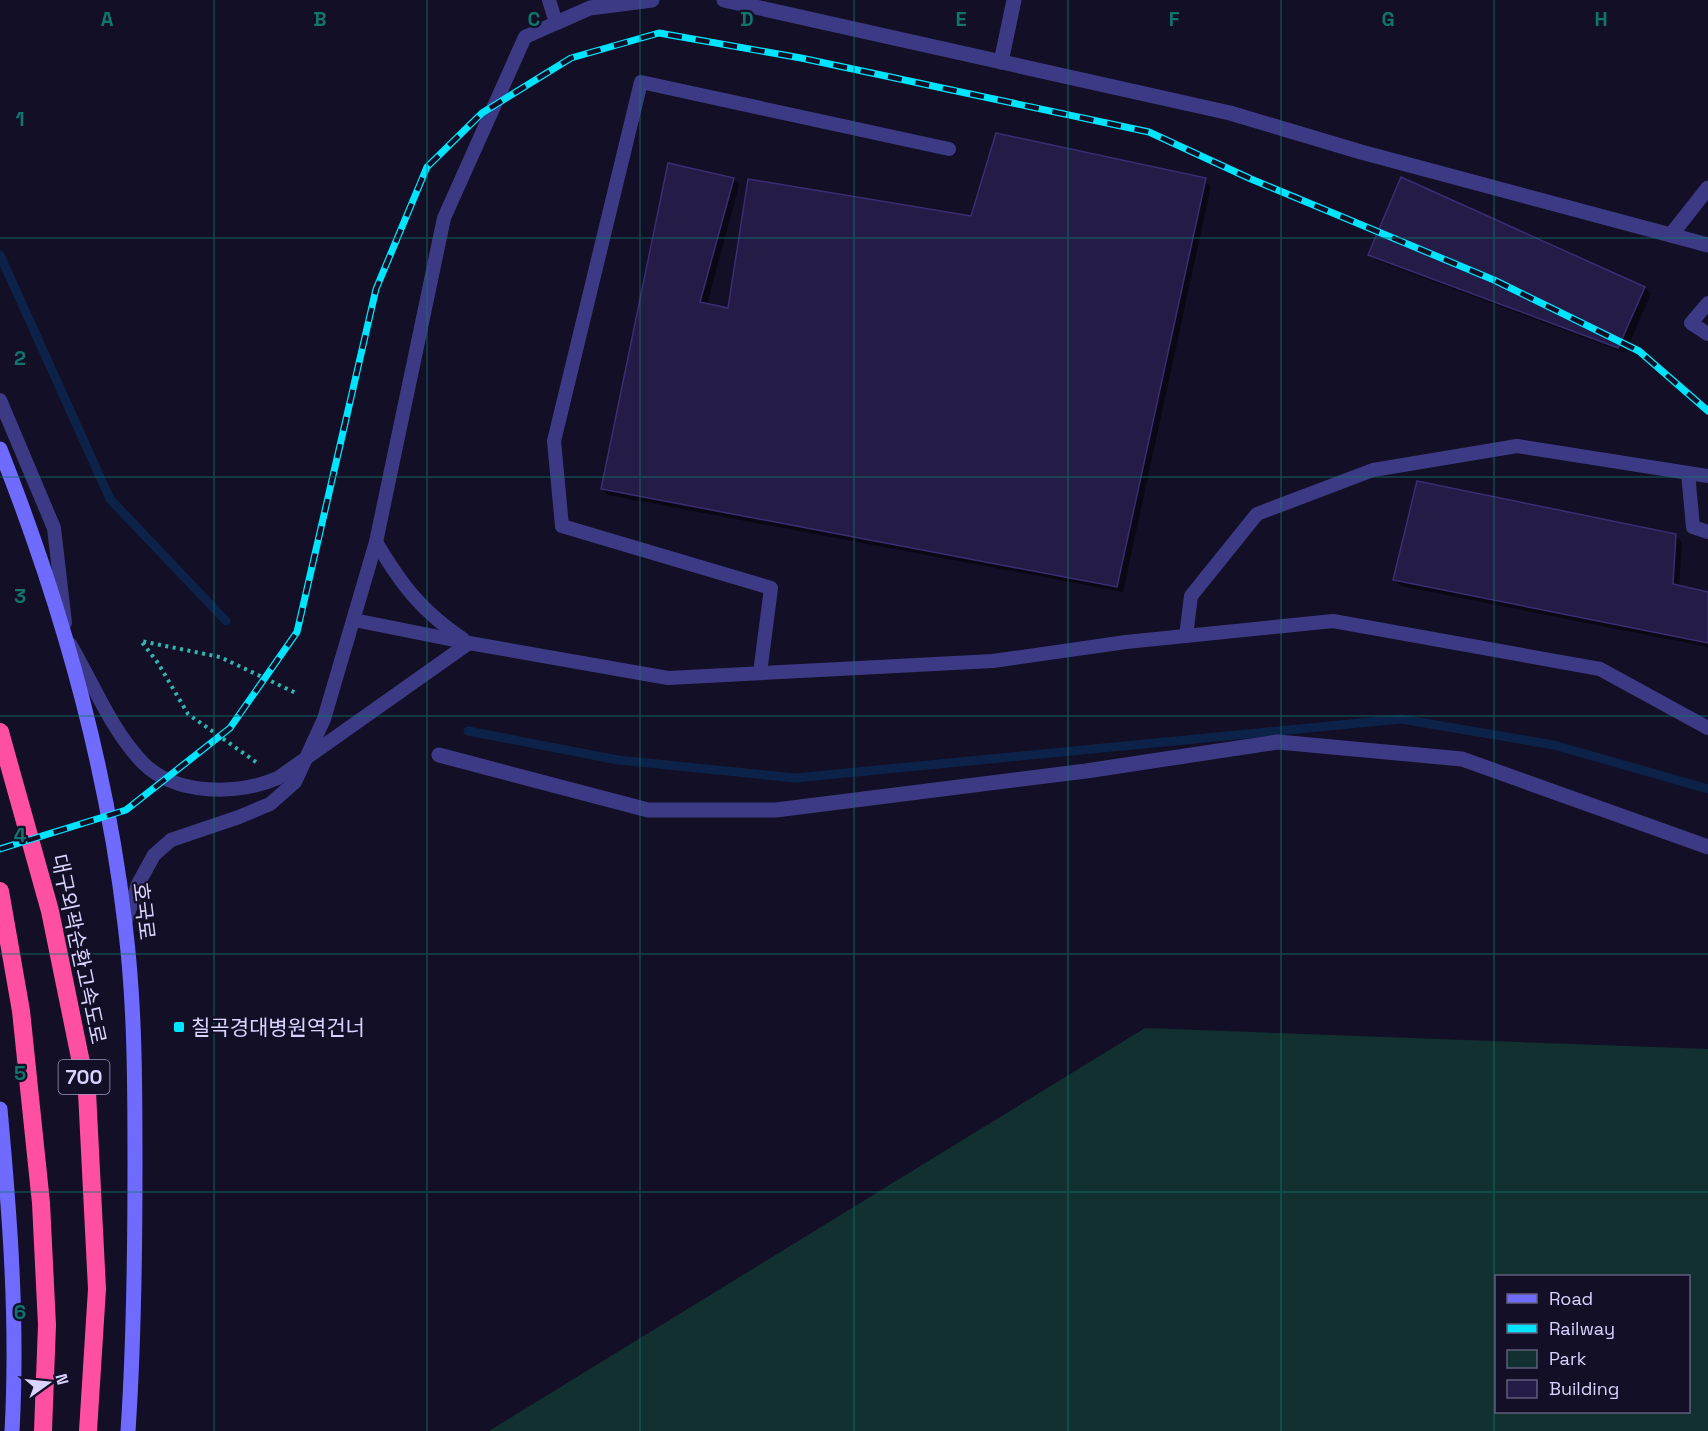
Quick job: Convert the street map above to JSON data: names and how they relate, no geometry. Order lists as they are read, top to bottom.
{
  "streets": {
    "highway": ["대구외곽순환고속도로", "700"],
    "main road": ["호국로"]
  },
  "places": {
    "transit": ["칠곡경대병원역건너"]
  },
  "legend": [
    "Road",
    "Railway",
    "Park",
    "Building"
  ],
  "north": "right",
  "grid": {
    "columns": [
      "A",
      "B",
      "C",
      "D",
      "E",
      "F",
      "G",
      "H"
    ],
    "rows": [
      "1",
      "2",
      "3",
      "4",
      "5",
      "6"
    ]
  }
}
